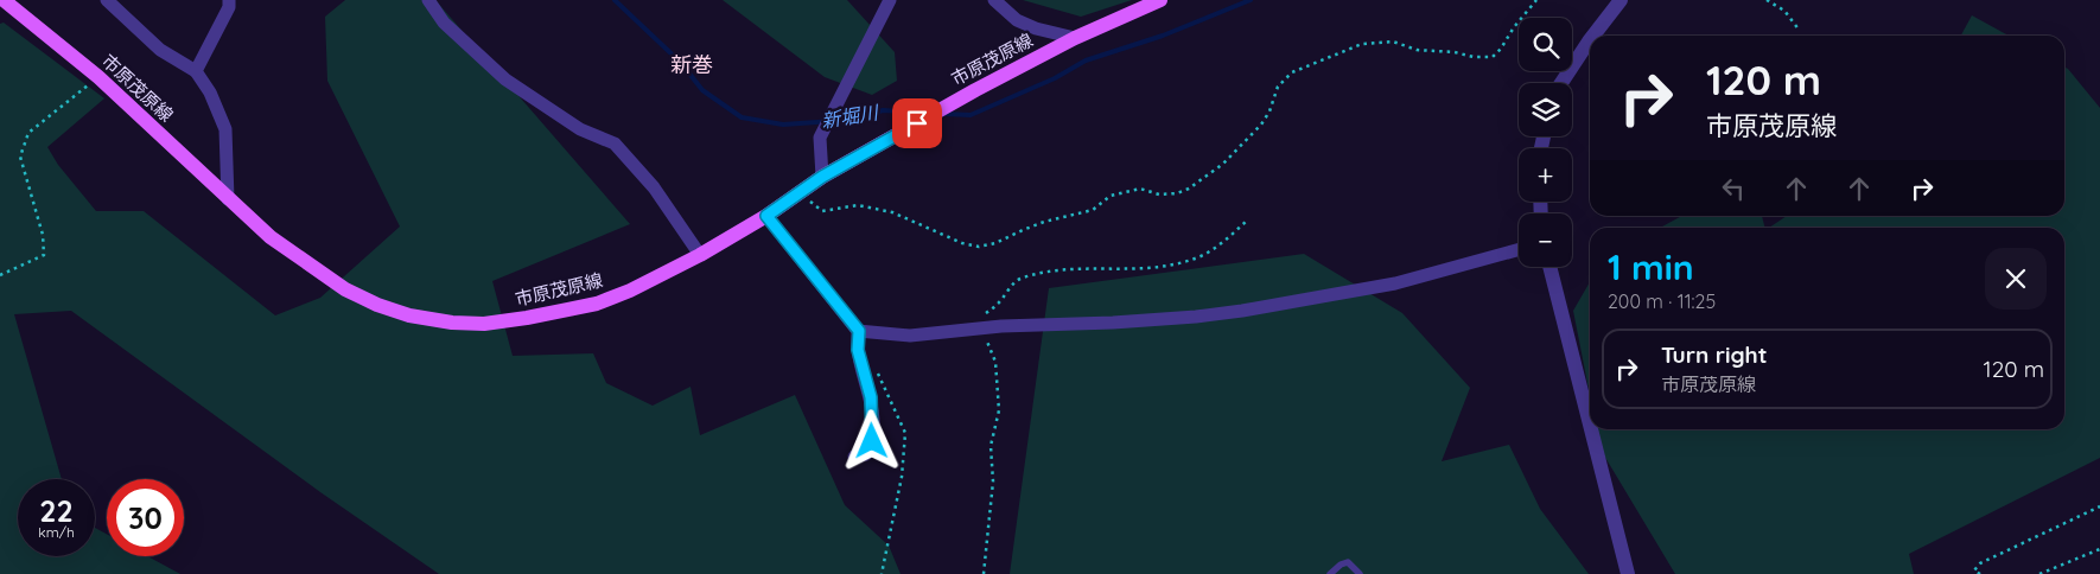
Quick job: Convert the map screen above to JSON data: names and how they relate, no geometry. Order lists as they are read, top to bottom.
{
  "streets": {
    "main road": ["市原茂原線"]
  },
  "districts": ["新巻"],
  "water": ["新堀川"],
  "page": {
    "map_buttons": ["+", "−"],
    "turn": ["120 m", "市原茂原線"],
    "heading": ["1 min", "200 m · 11:25"],
    "list": [
      {
        "name": "Turn right",
        "note": "市原茂原線",
        "value": "120 m"
      }
    ],
    "speed": "22 km/h",
    "limit": "30"
  }
}
